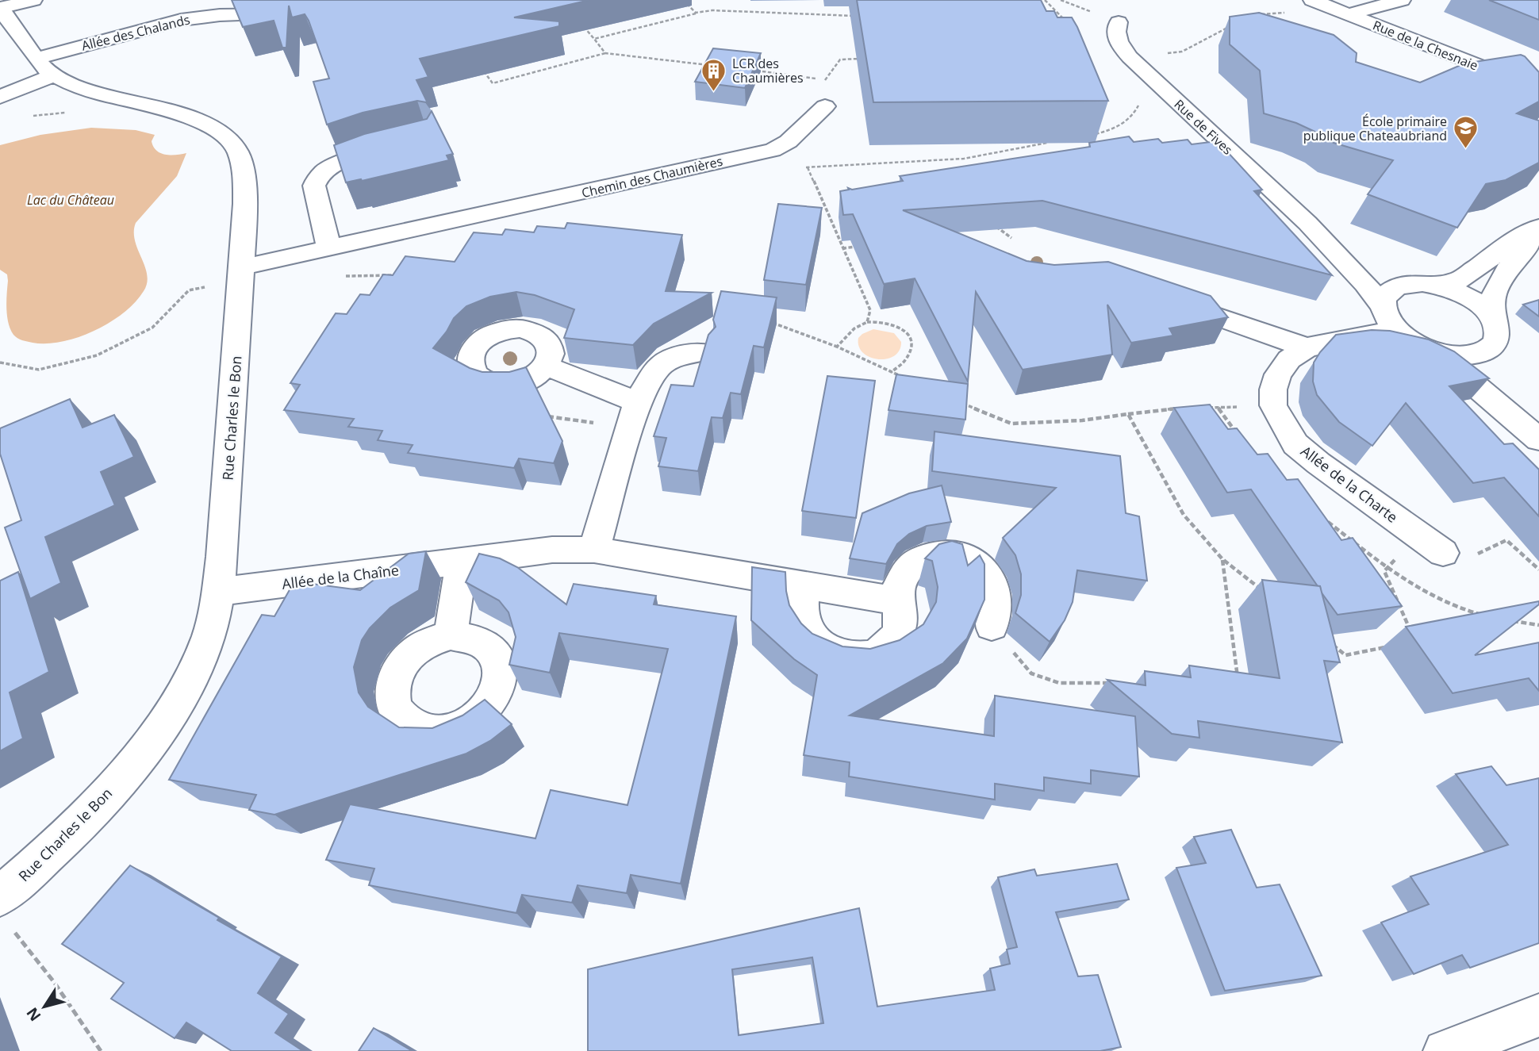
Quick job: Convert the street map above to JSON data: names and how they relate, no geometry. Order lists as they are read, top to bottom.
{
  "streets": {
    "street": [
      "Allée des Chalands",
      "Rue de la Chesnaie",
      "Rue de Fives",
      "Chemin des Chaumières",
      "Rue Charles le Bon",
      "Allée de la Charte",
      "Allée de la Chaîne"
    ]
  },
  "crossings": [
    ["Allée des Chalands", "Rue Charles le Bon"],
    ["Chemin des Chaumières", "Rue Charles le Bon"],
    ["Rue Charles le Bon", "Allée de la Chaîne"]
  ],
  "water": ["Lac du Château"],
  "places": {
    "building": ["LCR des Chaumières"],
    "school or university": ["École primaire publique Chateaubriand"]
  },
  "north": "bottom left"
}
